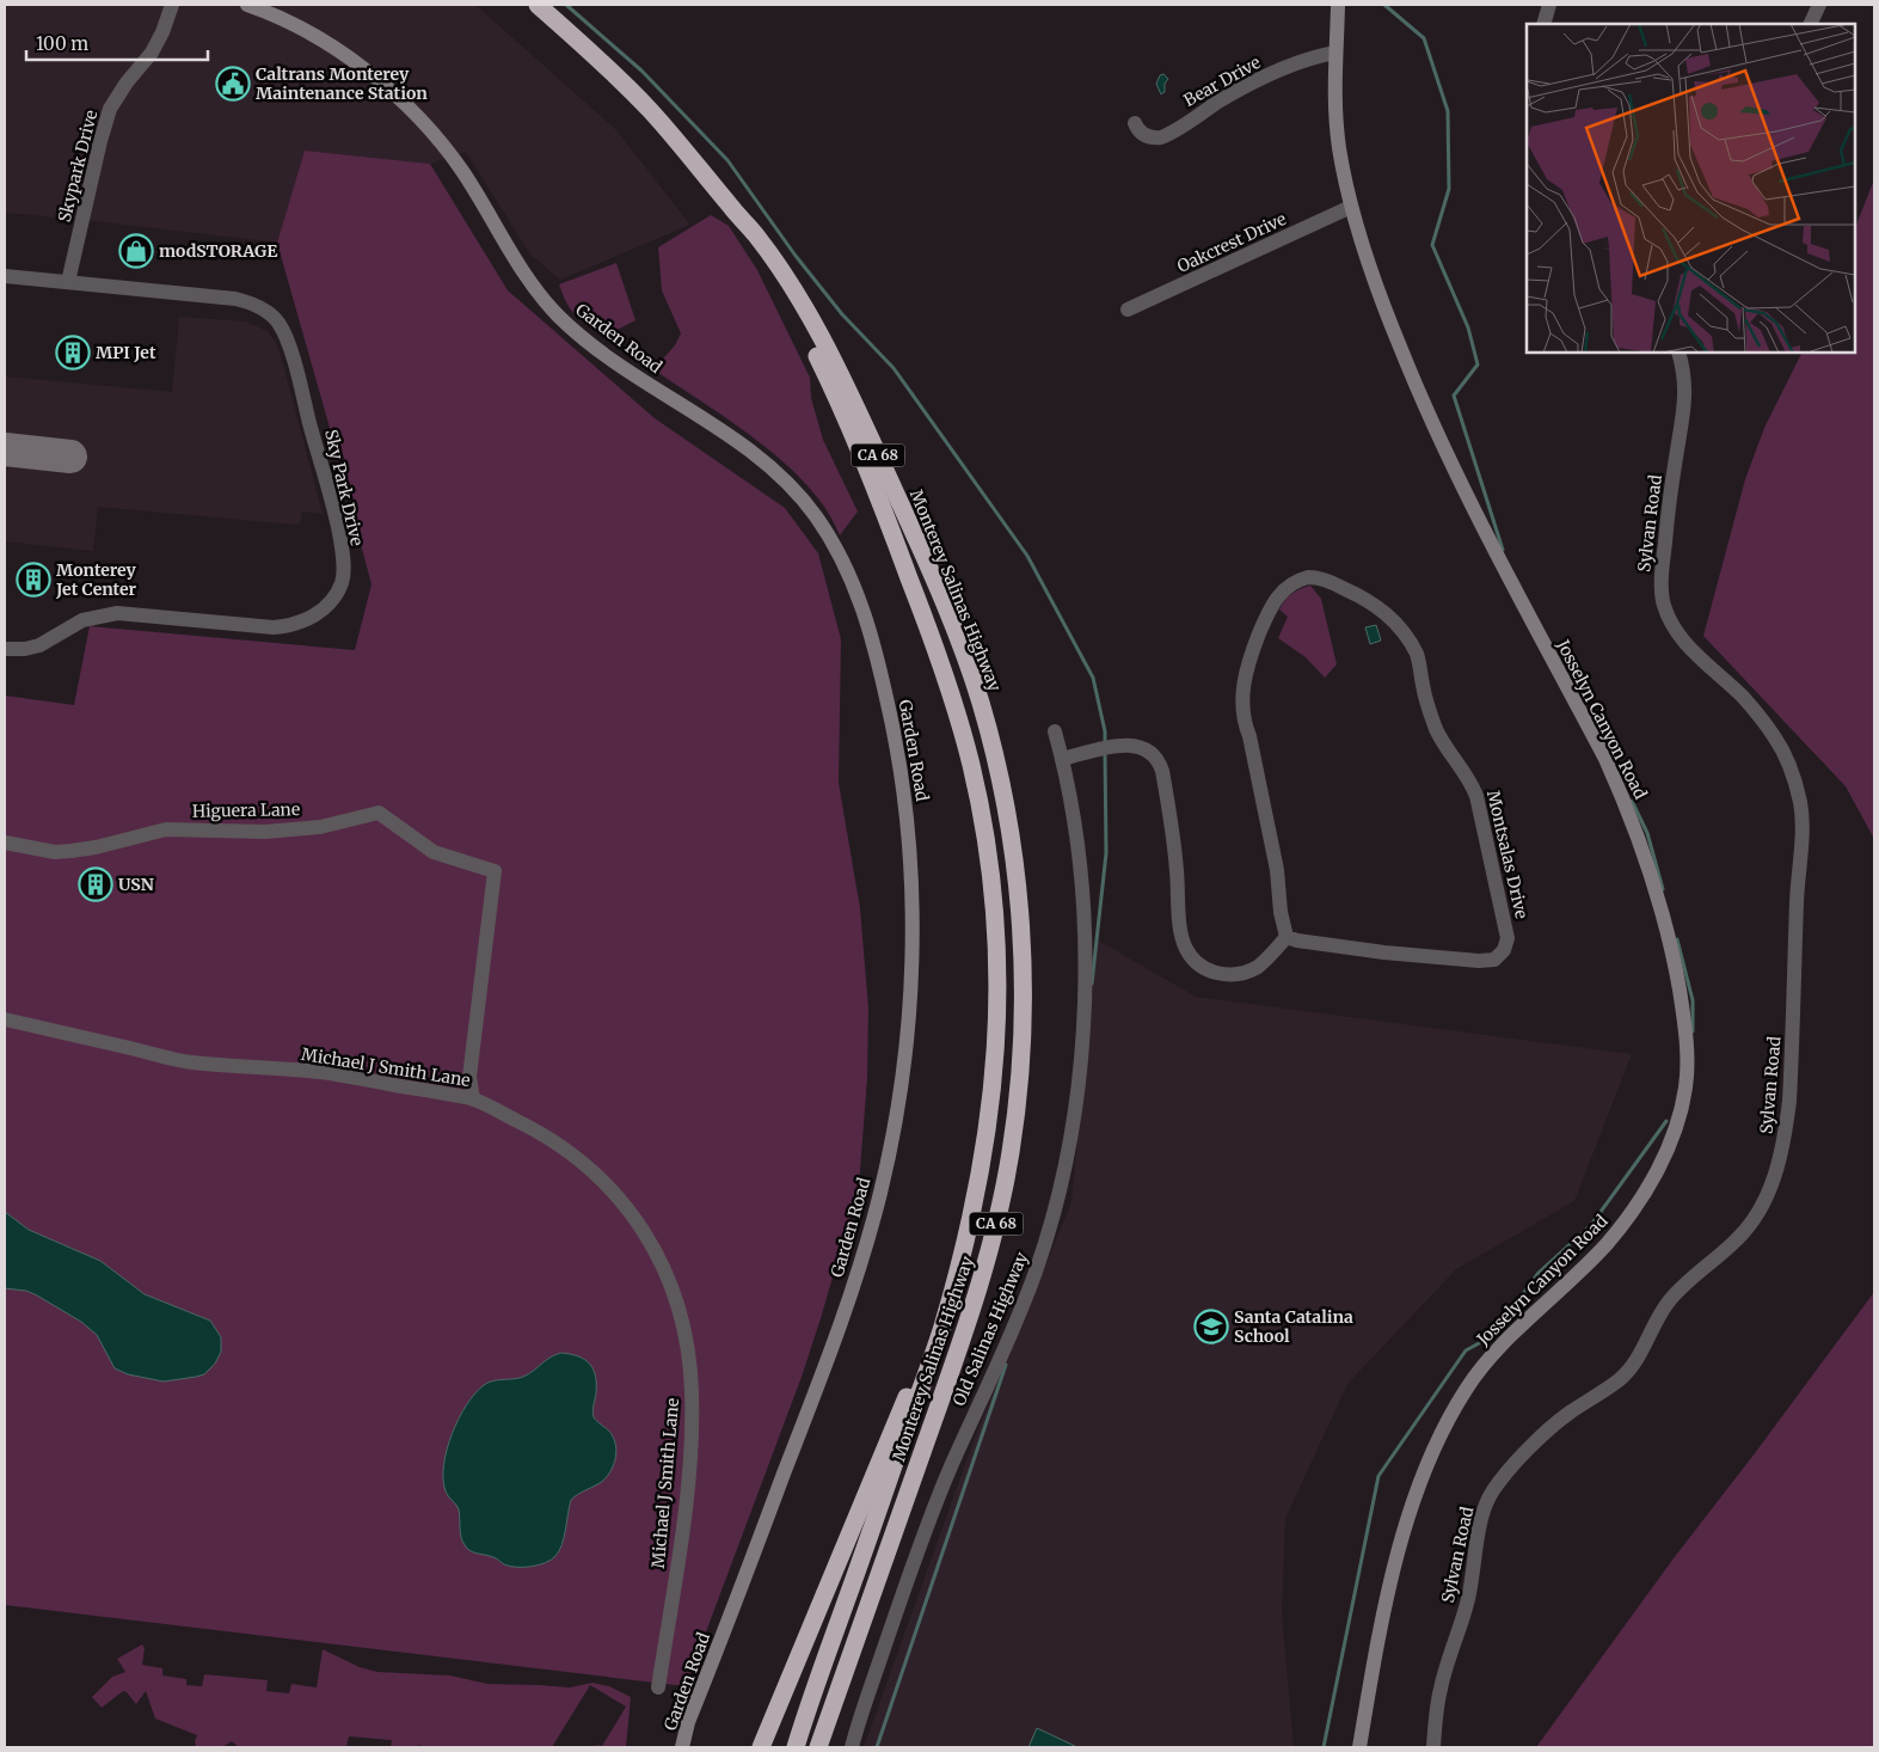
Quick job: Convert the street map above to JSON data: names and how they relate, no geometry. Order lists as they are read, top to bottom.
{
  "streets": {
    "highway": ["CA 68", "Monterey Salinas Highway"],
    "street": [
      "Bear Drive",
      "Skypark Drive",
      "Oakcrest Drive",
      "Garden Road",
      "Sky Park Drive",
      "Sylvan Road",
      "Josselyn Canyon Road",
      "Higuera Lane",
      "Montsalas Drive",
      "Michael J Smith Lane",
      "Old Salinas Highway"
    ]
  },
  "crossings": [
    ["Bear Drive", "Josselyn Canyon Road"],
    ["Skypark Drive", "Sky Park Drive"],
    ["Oakcrest Drive", "Josselyn Canyon Road"],
    ["CA 68", "Monterey Salinas Highway"],
    ["Higuera Lane", "Michael J Smith Lane"]
  ],
  "places": {
    "public building": ["Caltrans Monterey Maintenance Station"],
    "shop": ["modSTORAGE"],
    "building": ["MPI Jet", "Monterey Jet Center", "USN"],
    "school or university": ["Santa Catalina School"]
  },
  "scale_bar": "100 m"
}
